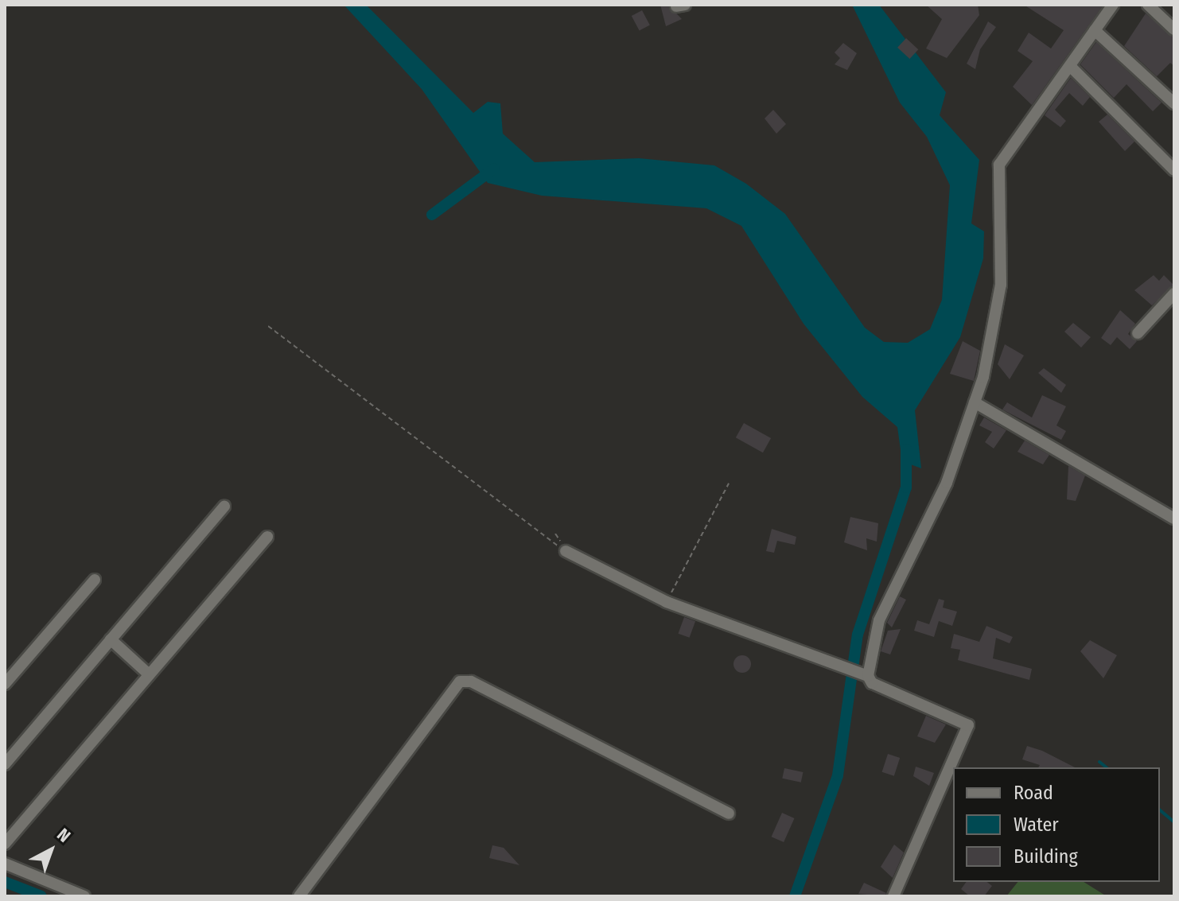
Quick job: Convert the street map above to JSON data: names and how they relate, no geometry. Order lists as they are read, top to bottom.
{
  "legend": ["Road", "Water", "Building"],
  "north": "top right"
}
